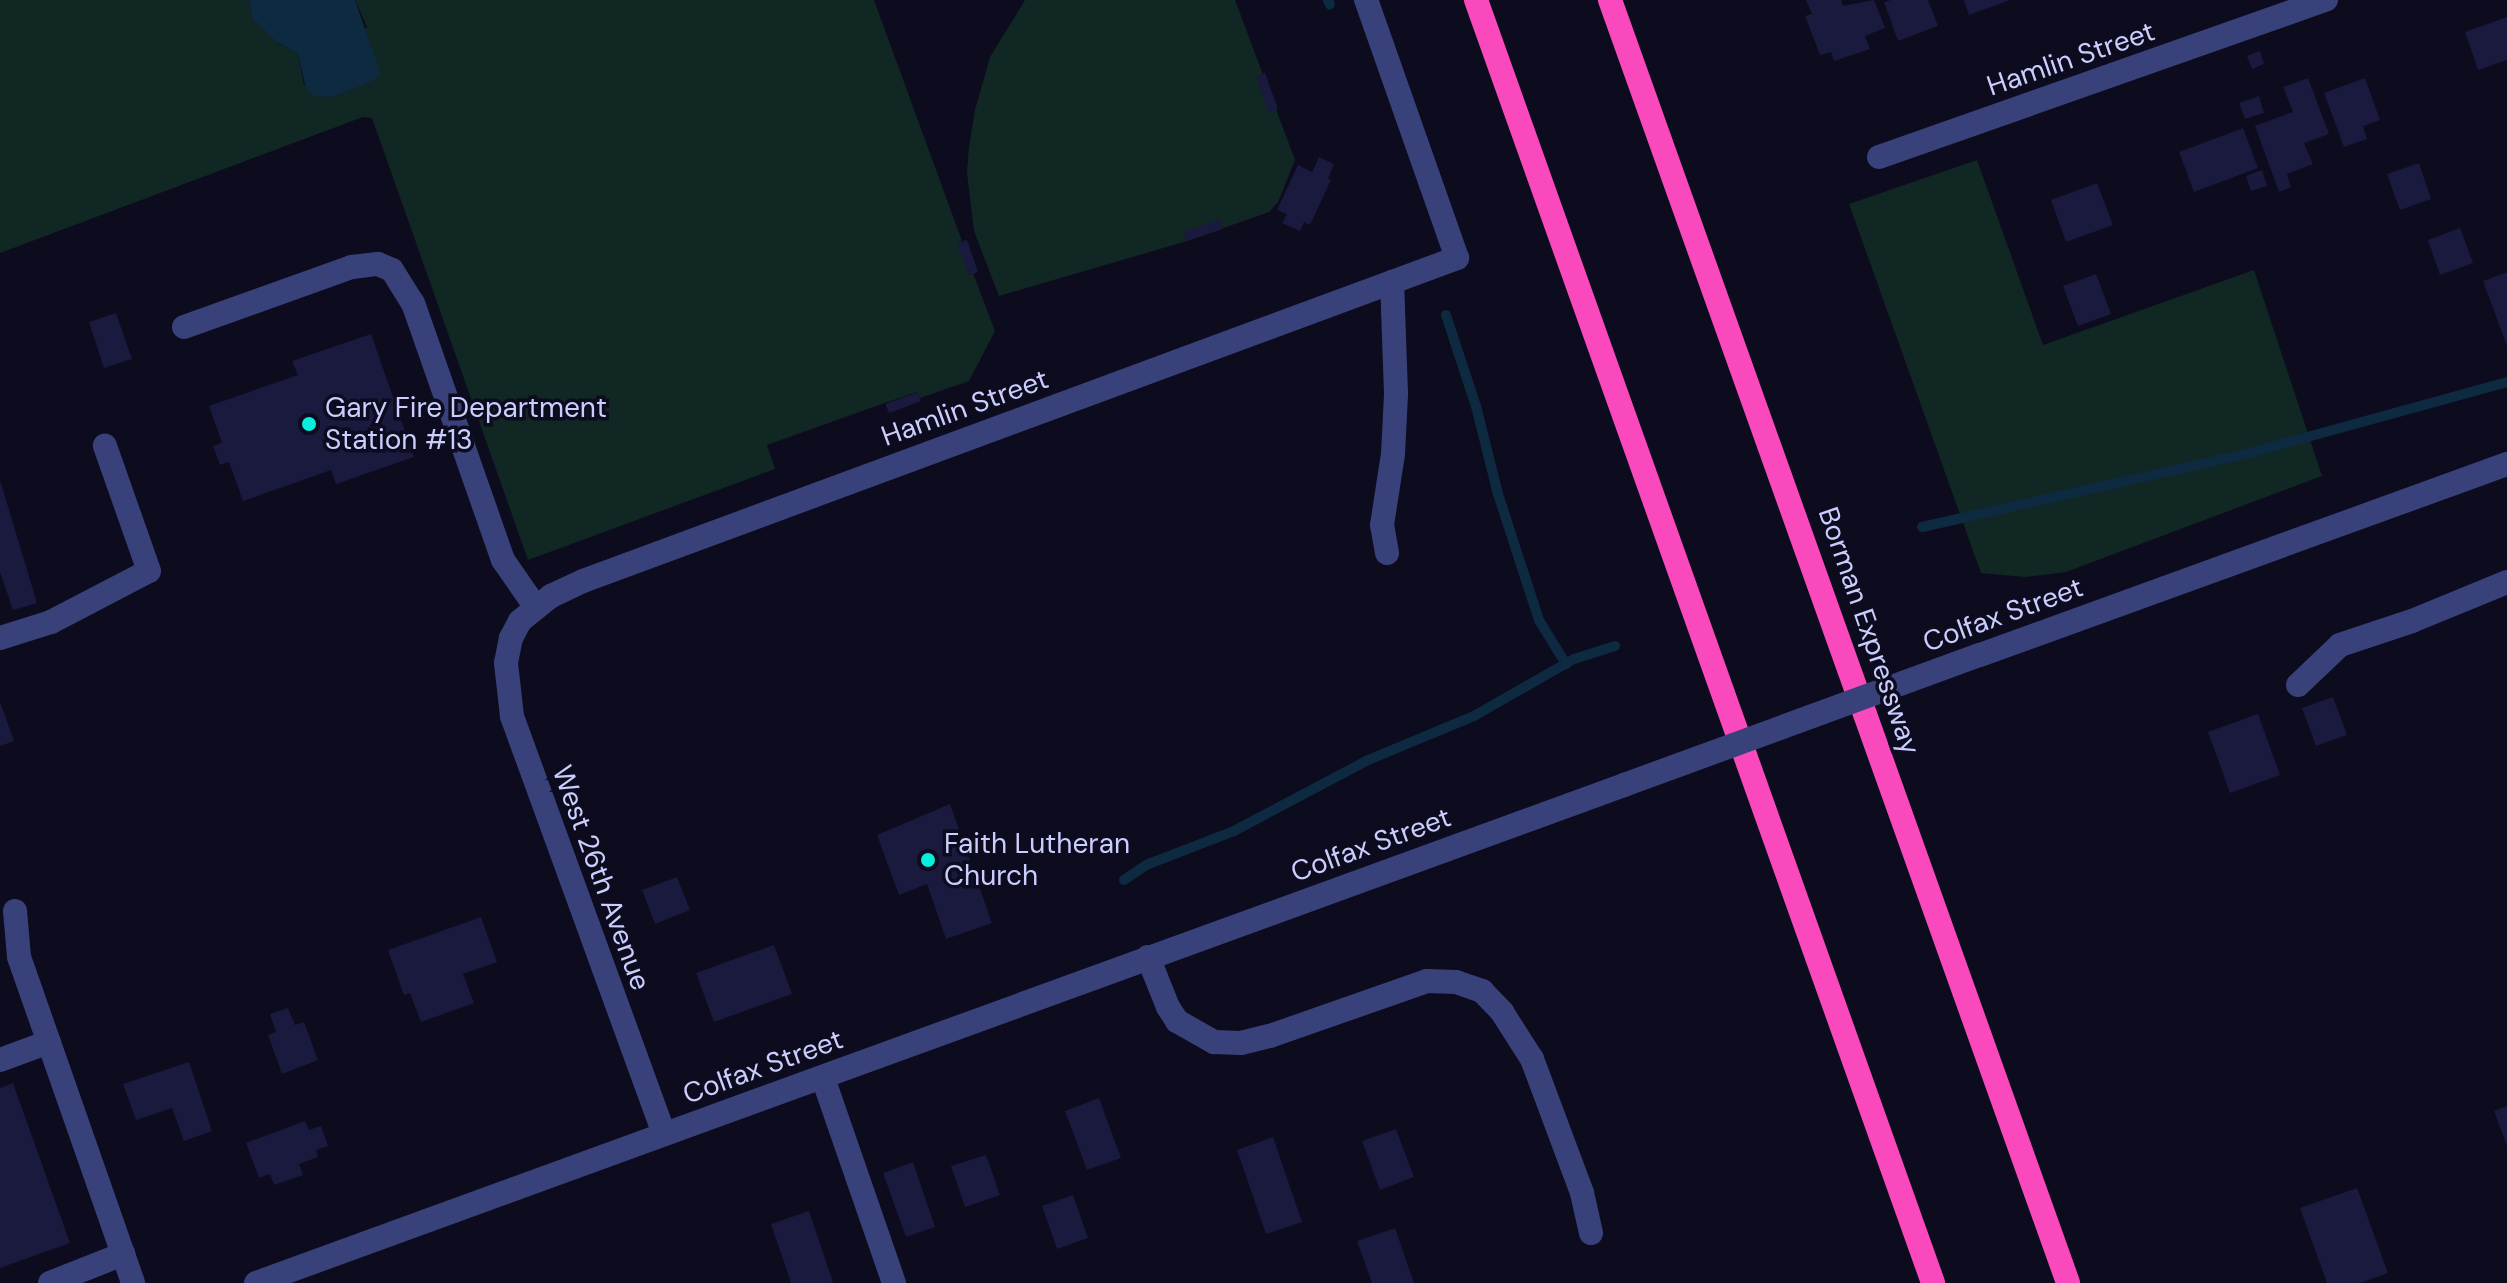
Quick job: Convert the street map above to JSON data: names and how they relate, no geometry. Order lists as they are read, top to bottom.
{
  "streets": {
    "highway": ["Borman Expressway"],
    "street": ["Hamlin Street", "Colfax Street", "West 26th Avenue"]
  },
  "crossings": [
    ["Hamlin Street", "West 26th Avenue"],
    ["Colfax Street", "West 26th Avenue"]
  ],
  "places": ["Gary Fire Department Station #13", "Faith Lutheran Church"]
}
